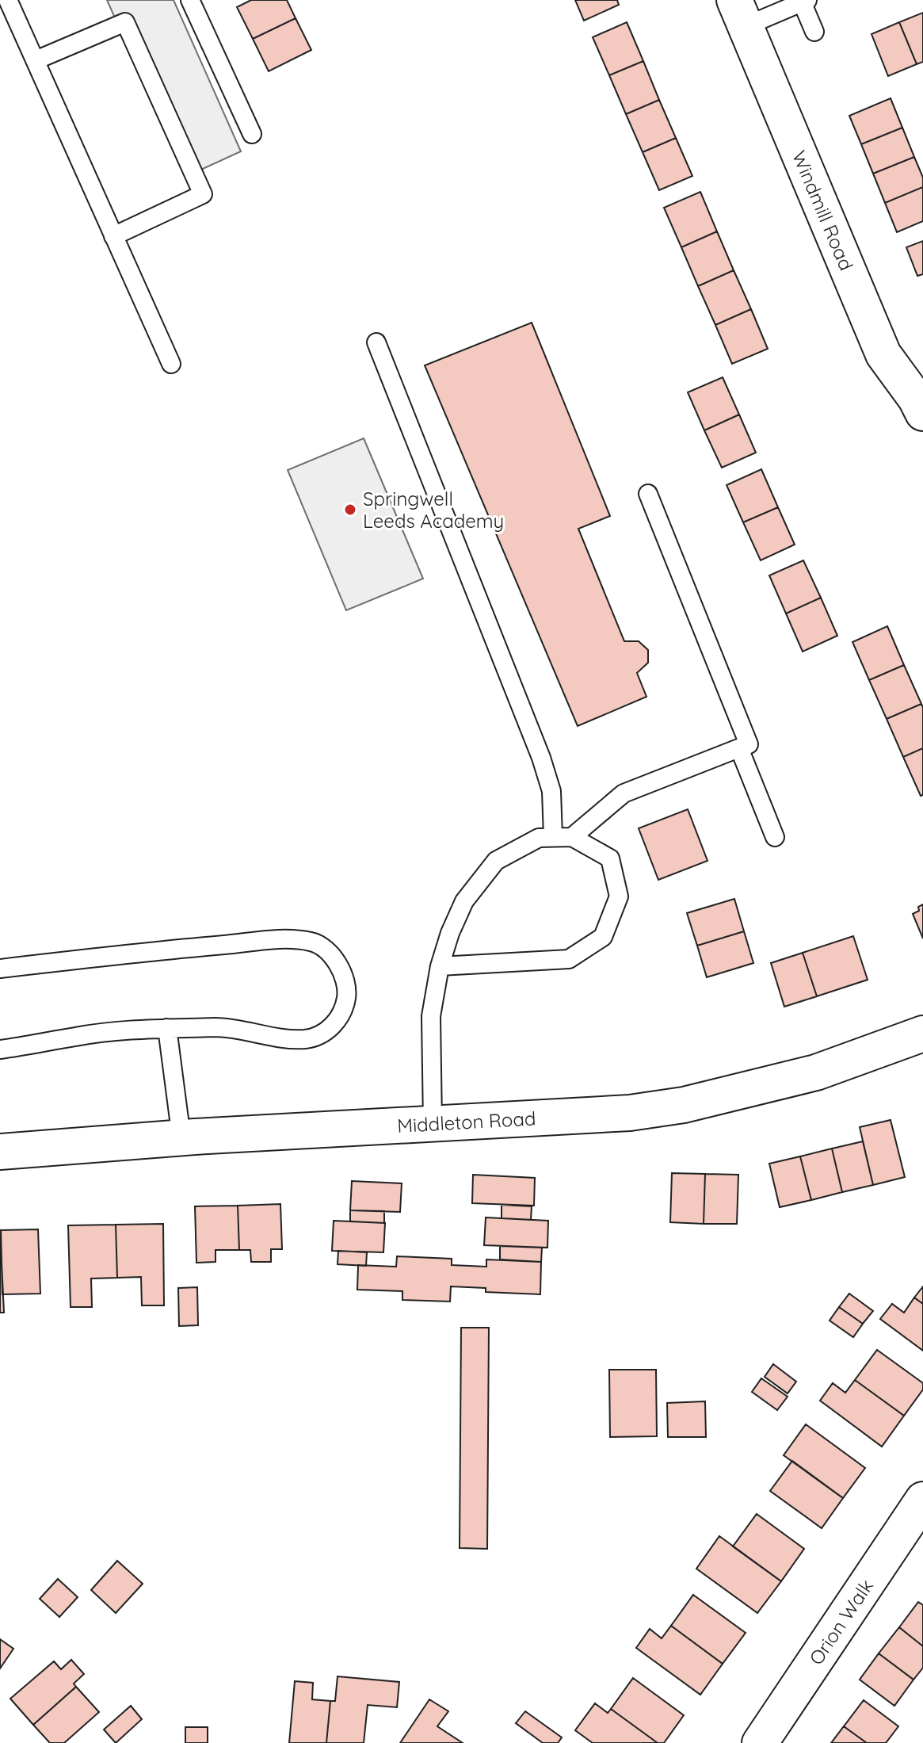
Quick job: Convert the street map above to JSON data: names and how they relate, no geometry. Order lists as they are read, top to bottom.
{
  "streets": {
    "street": ["Windmill Road", "Middleton Road", "Orion Walk"]
  },
  "places": ["Springwell Leeds Academy"]
}
